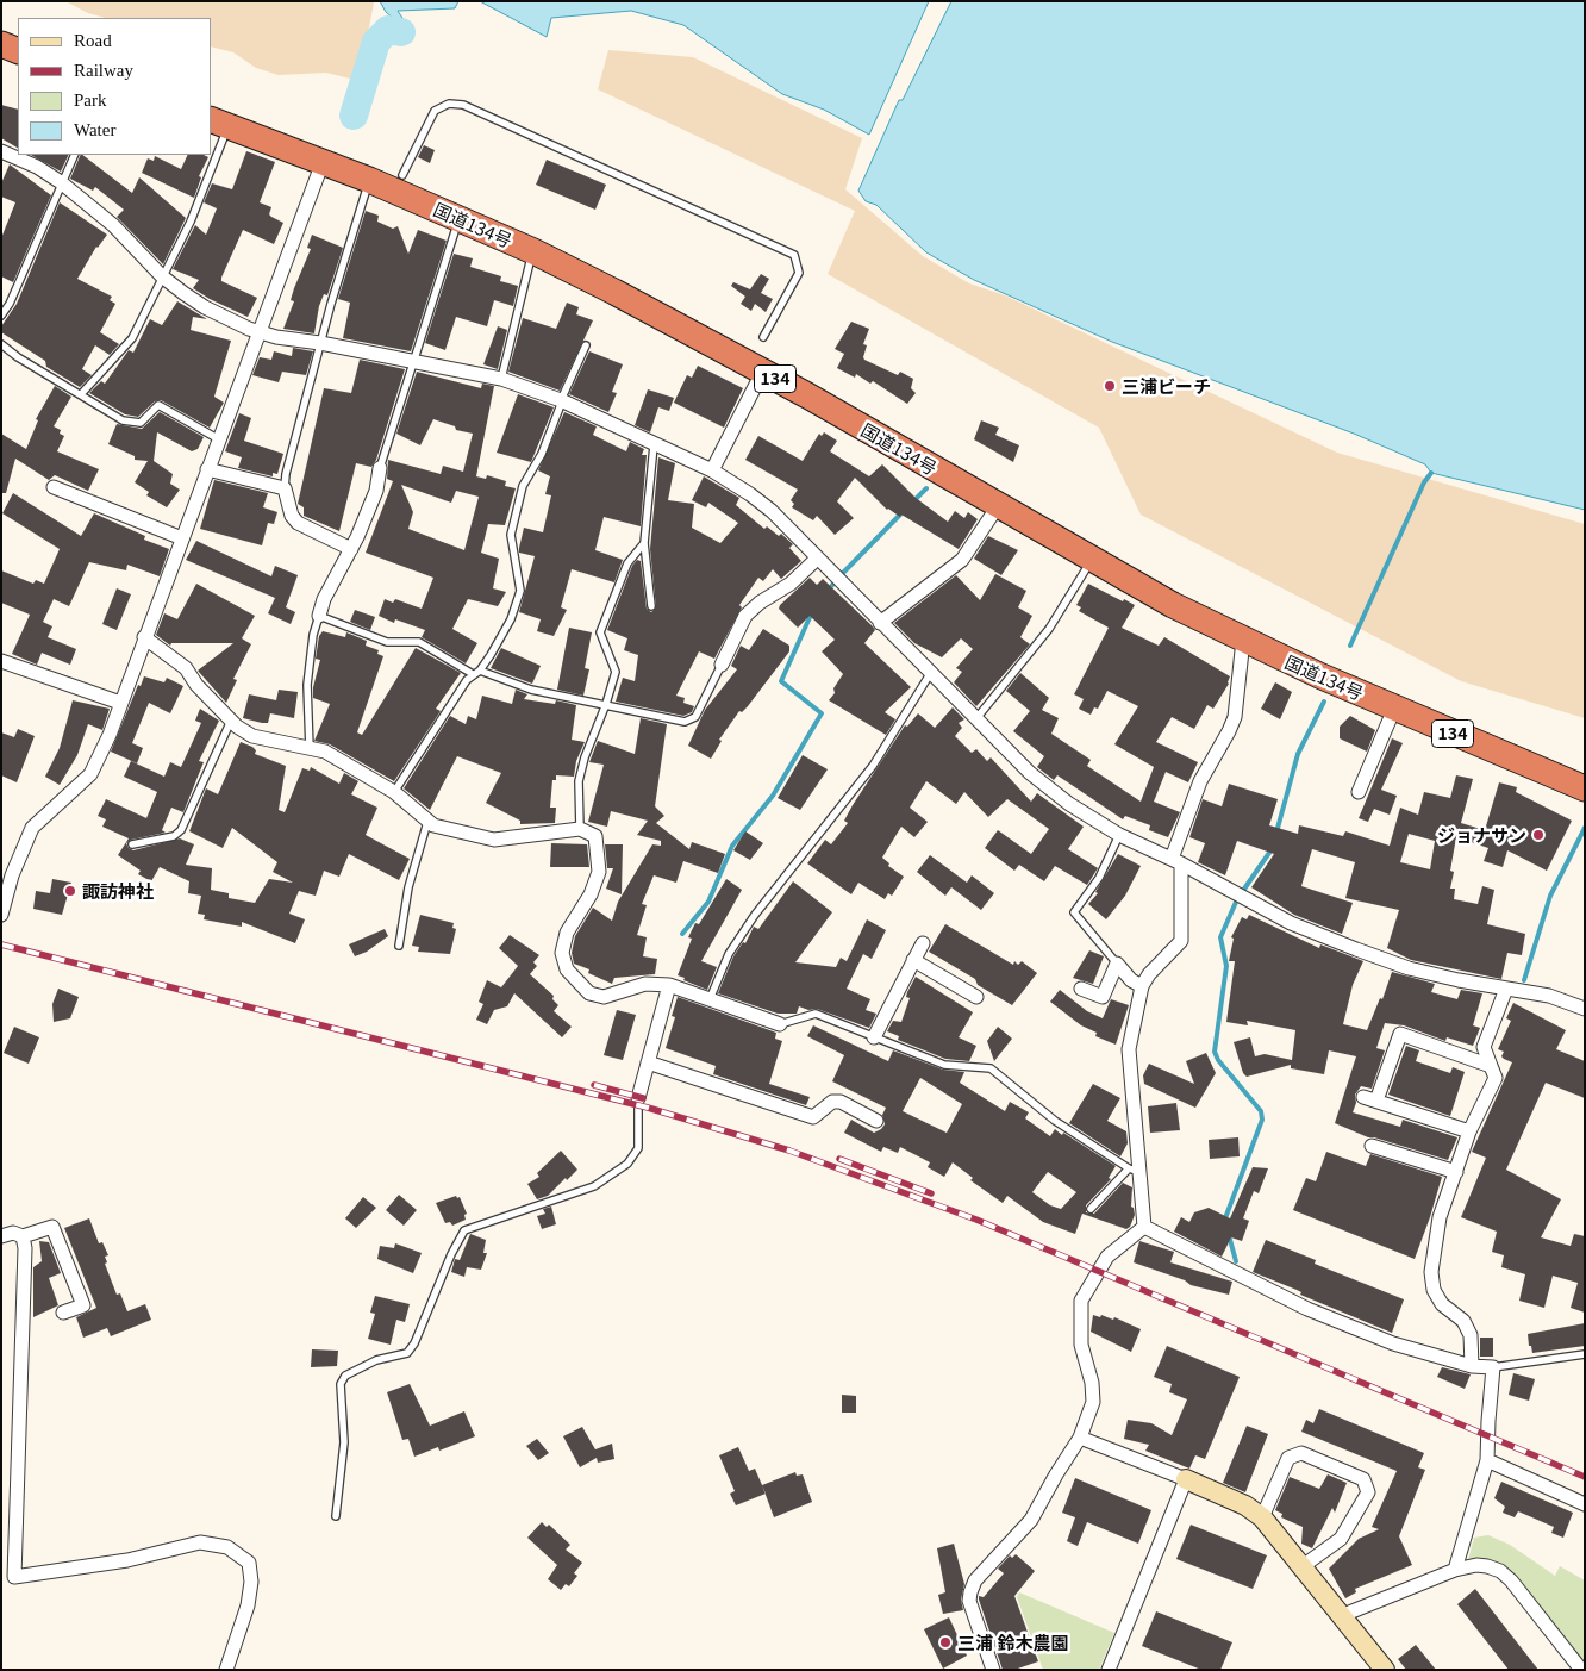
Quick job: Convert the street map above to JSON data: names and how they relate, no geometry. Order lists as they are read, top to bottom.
{
  "streets": {
    "highway": ["国道134号", "134"]
  },
  "places": [
    "三浦ビーチ",
    "ジョナサン",
    "諏訪神社",
    "三浦 鈴木農園"
  ],
  "legend": [
    "Road",
    "Railway",
    "Park",
    "Water"
  ]
}
